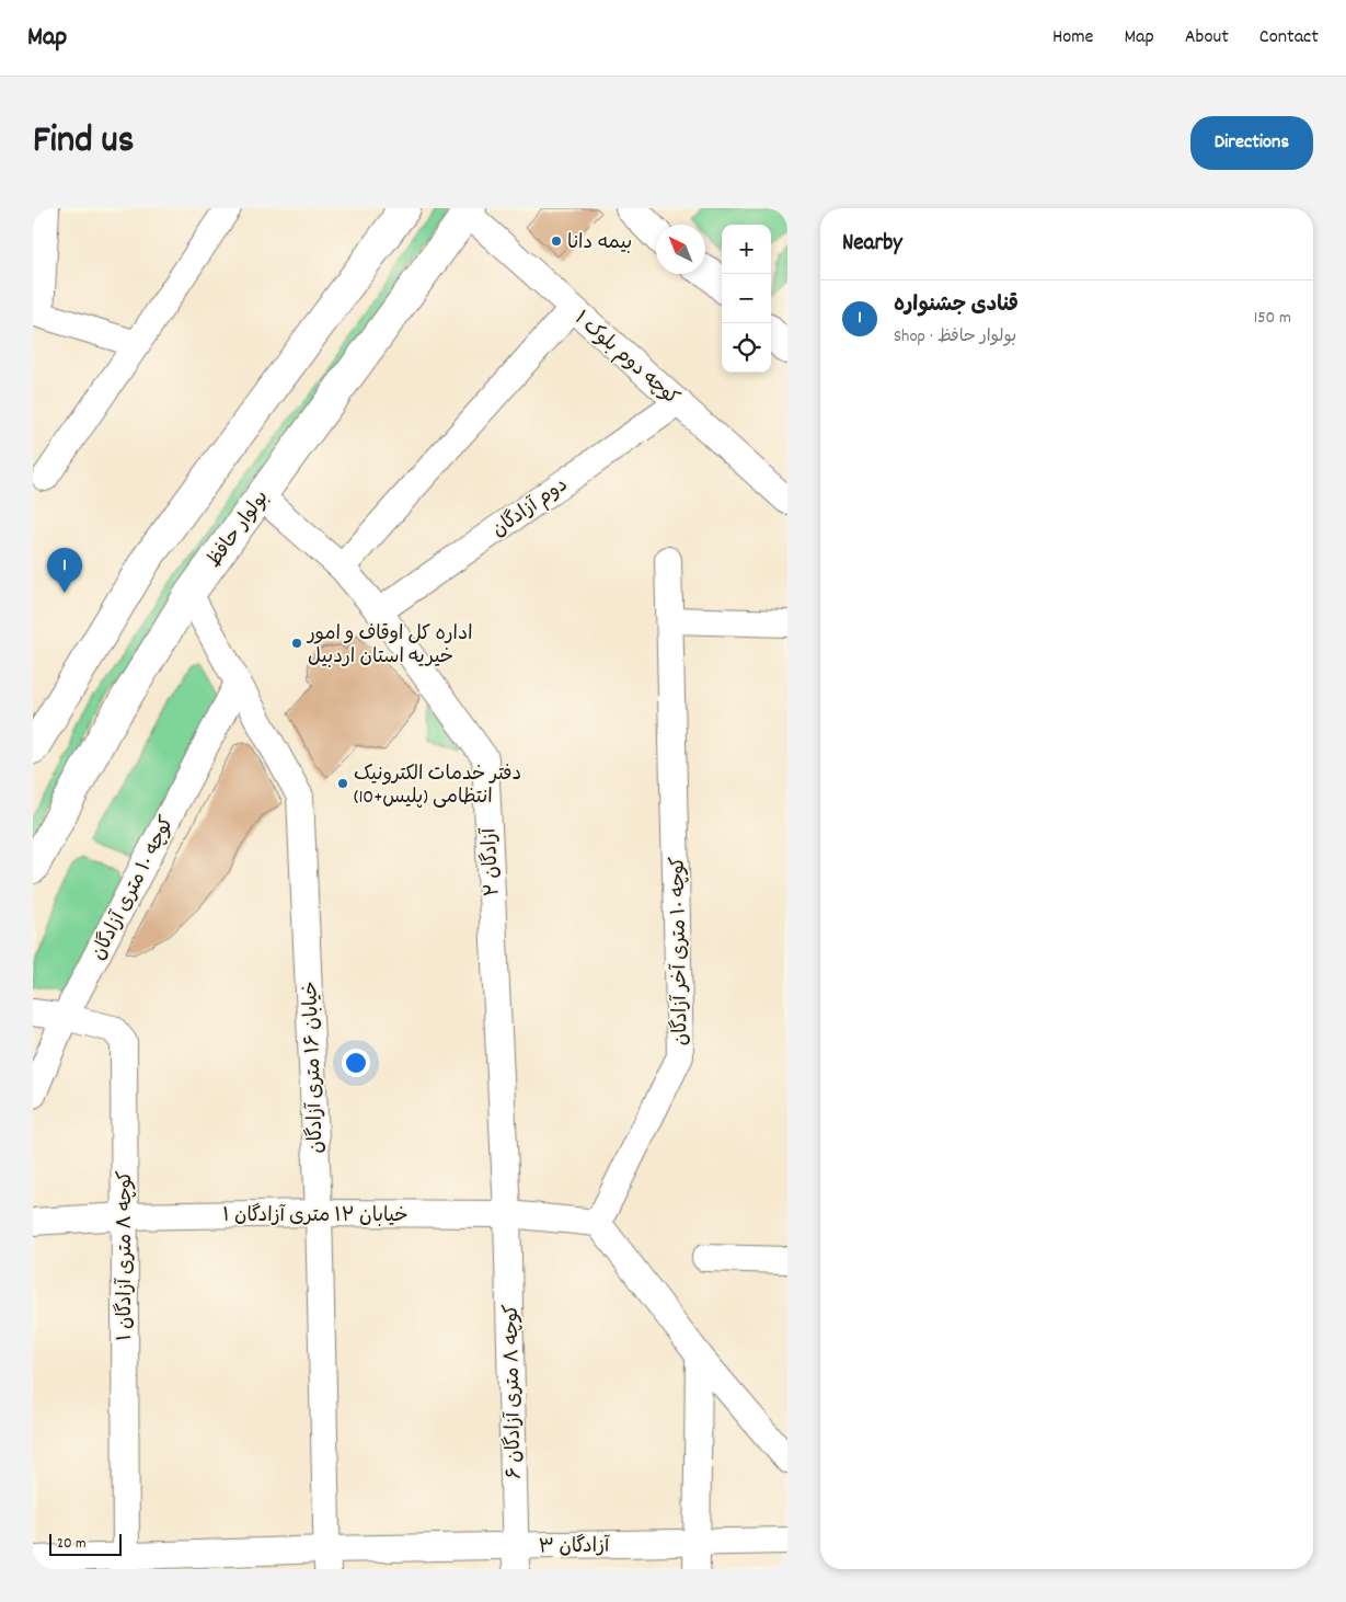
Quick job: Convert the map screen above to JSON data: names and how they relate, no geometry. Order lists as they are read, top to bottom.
{
  "streets": {
    "main road": ["بولوار حافظ"],
    "street": [
      "کوچه دوم بلوک ۱",
      "دوم آزادگان",
      "آزادگان ۲",
      "کوچه ۱۰ متری آزادگان",
      "کوچه ۱۰ متری آخر آزادگان",
      "خیابان ۱۶ متری آزادگان",
      "خیابان ۱۲ متری آزادگان ۱",
      "کوچه ۸ متری آزادگان ۱",
      "کوچه ۸ متری آزادگان ۶",
      "آزادگان ۳"
    ]
  },
  "crossings": [
    ["کوچه دوم بلوک ۱", "دوم آزادگان"],
    ["کوچه دوم بلوک ۱", "بولوار حافظ"],
    ["دوم آزادگان", "آزادگان ۲"],
    ["بولوار حافظ", "آزادگان ۲"],
    ["بولوار حافظ", "خیابان ۱۶ متری آزادگان"],
    ["آزادگان ۲", "خیابان ۱۲ متری آزادگان ۱"],
    ["آزادگان ۲", "کوچه ۸ متری آزادگان ۶"],
    ["کوچه ۱۰ متری آزادگان", "خیابان ۱۶ متری آزادگان"],
    ["کوچه ۱۰ متری آزادگان", "کوچه ۸ متری آزادگان ۱"],
    ["کوچه ۱۰ متری آخر آزادگان", "خیابان ۱۲ متری آزادگان ۱"],
    ["خیابان ۱۶ متری آزادگان", "خیابان ۱۲ متری آزادگان ۱"],
    ["خیابان ۱۶ متری آزادگان", "آزادگان ۳"],
    ["خیابان ۱۲ متری آزادگان ۱", "کوچه ۸ متری آزادگان ۱"],
    ["خیابان ۱۲ متری آزادگان ۱", "کوچه ۸ متری آزادگان ۶"],
    ["کوچه ۸ متری آزادگان ۱", "آزادگان ۳"],
    ["کوچه ۸ متری آزادگان ۶", "آزادگان ۳"]
  ],
  "places": ["بیمه دانا", "اداره کل اوقاف و امور خیریه استان اردبیل", "دفتر خدمات الکترونیک انتظامی (پلیس+10)"],
  "scale_bar": "20 m",
  "north": "top left",
  "page": {
    "header": "Map",
    "nav": [
      "Home",
      "Map",
      "About",
      "Contact"
    ],
    "title": "Find us",
    "buttons": "Directions",
    "heading": "Nearby",
    "map_buttons": ["+", "−"],
    "list": [
      {
        "mark": "1",
        "name": "قنادی جشنواره",
        "note": "Shop · بولوار حافظ",
        "value": "150 m"
      }
    ],
    "pins": "1",
    "scale": "20 m"
  }
}
